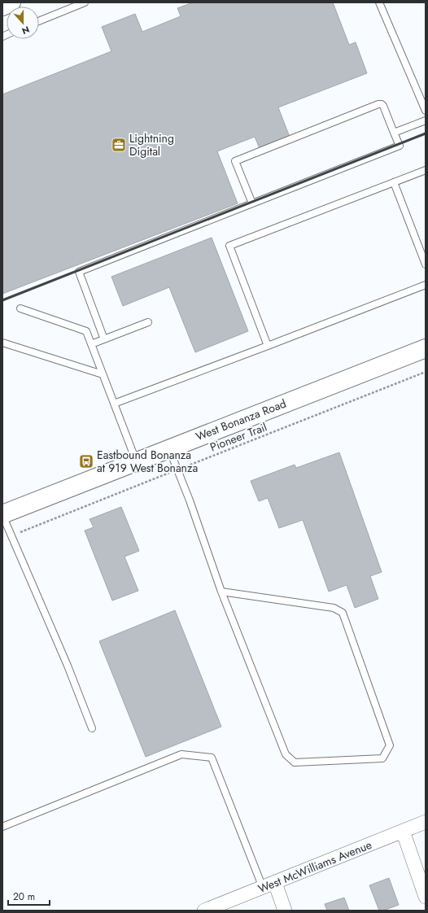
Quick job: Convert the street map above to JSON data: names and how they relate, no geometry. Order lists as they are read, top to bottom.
{
  "streets": {
    "main road": ["West Bonanza Road"],
    "street": ["West McWilliams Avenue"],
    "path": ["Pioneer Trail"]
  },
  "places": {
    "office": ["Lightning Digital"],
    "bus stop": ["Eastbound Bonanza at 919 West Bonanza"]
  },
  "scale_bar": "20 m",
  "north": "bottom"
}
